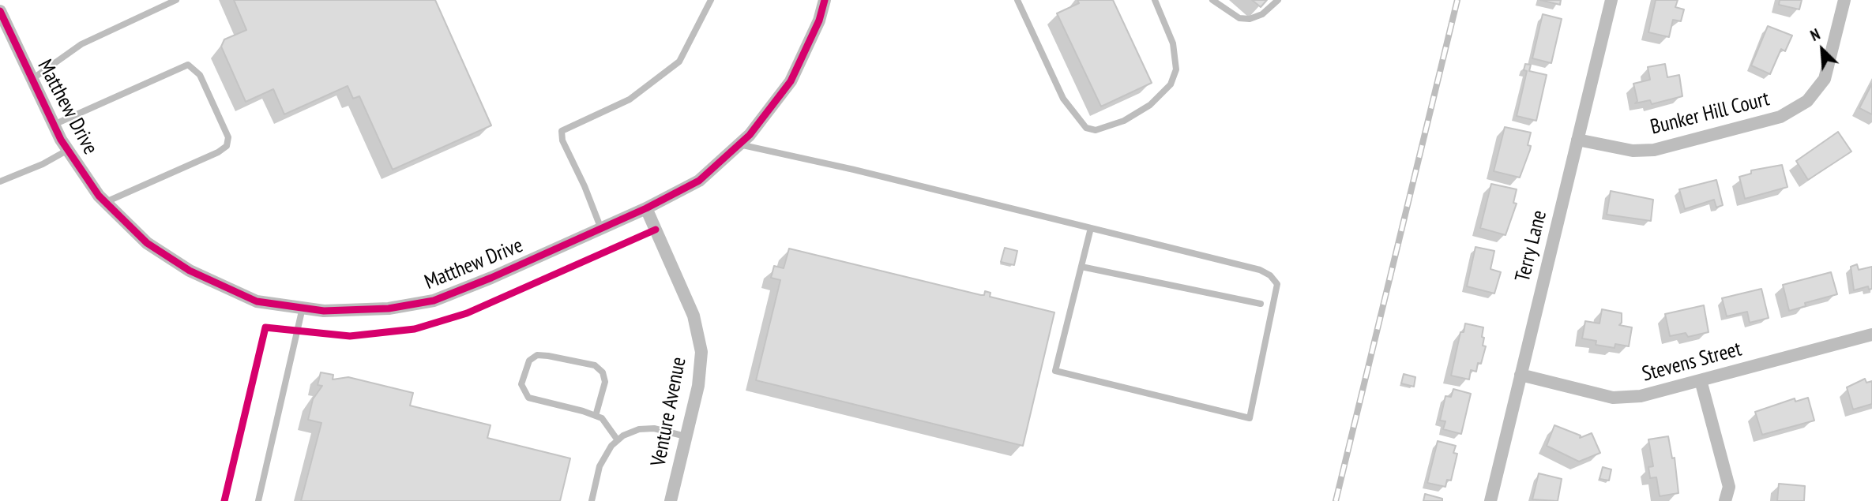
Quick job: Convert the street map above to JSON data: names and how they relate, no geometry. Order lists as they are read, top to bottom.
{
  "streets": {
    "street": [
      "Matthew Drive",
      "Bunker Hill Court",
      "Terry Lane",
      "Stevens Street",
      "Venture Avenue"
    ]
  },
  "crossings": [
    ["Matthew Drive", "Venture Avenue"],
    ["Bunker Hill Court", "Terry Lane"],
    ["Terry Lane", "Stevens Street"]
  ],
  "north": "top left"
}
